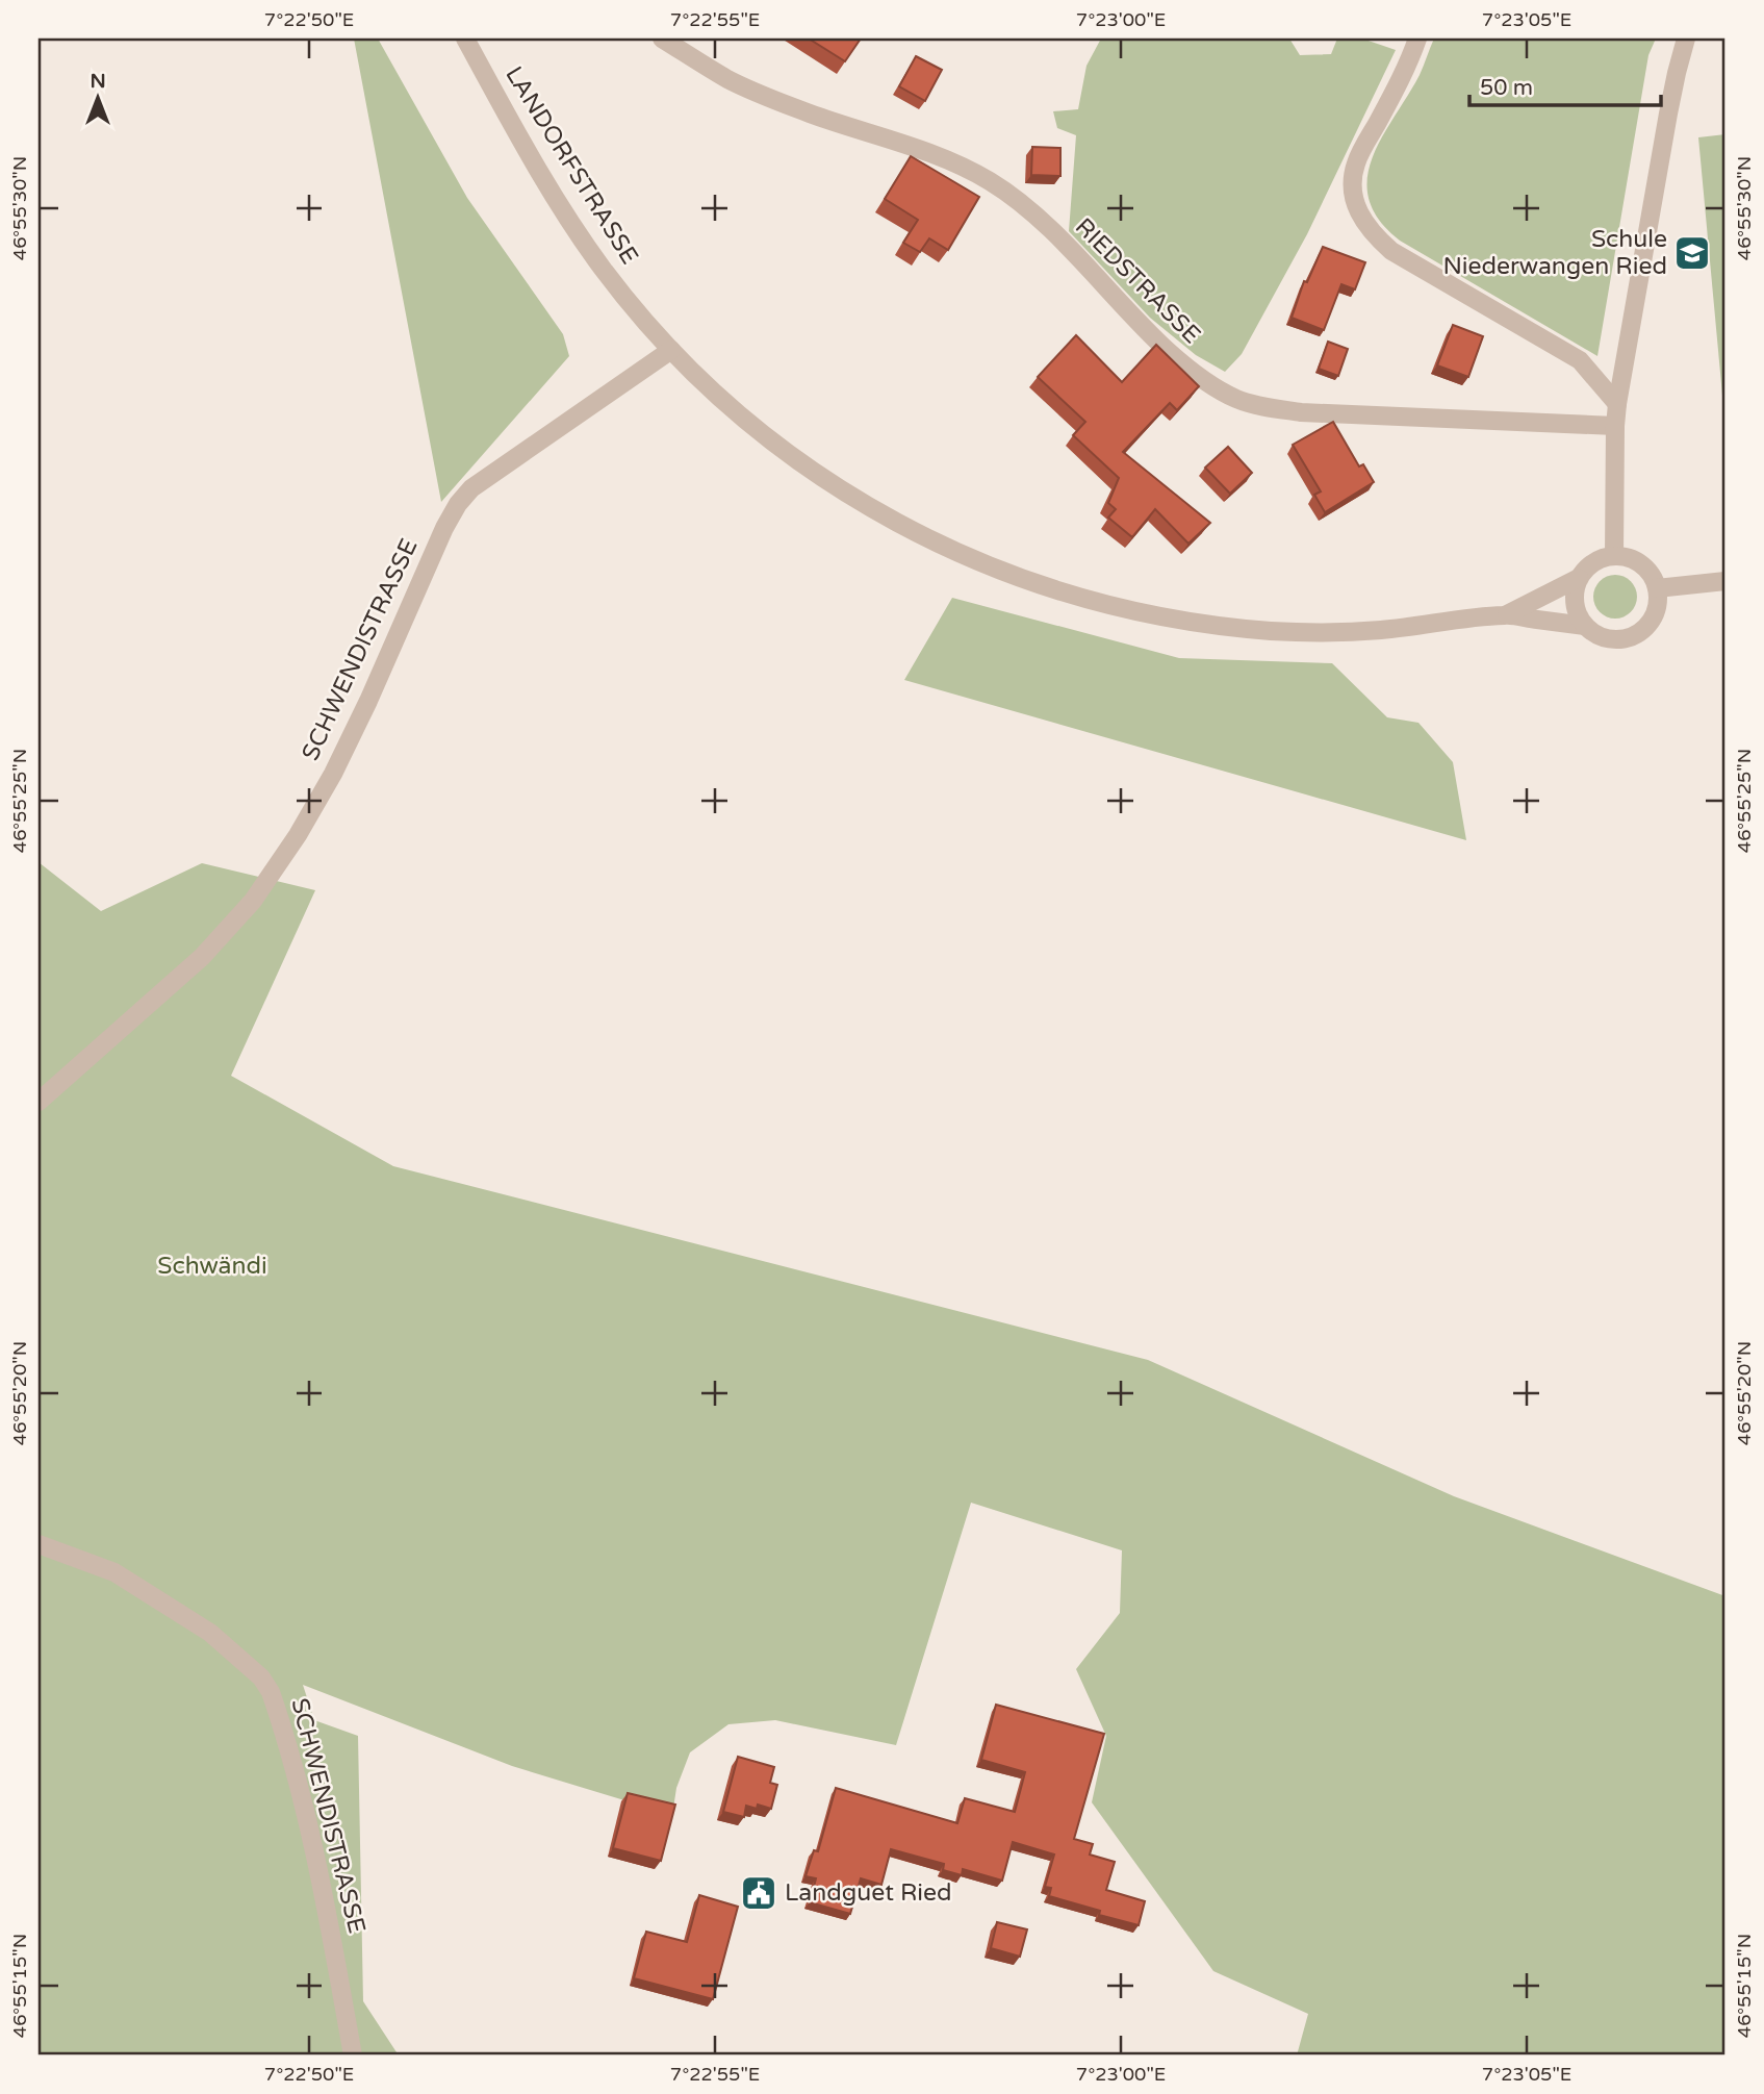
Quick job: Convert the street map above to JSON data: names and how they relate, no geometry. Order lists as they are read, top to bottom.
{
  "streets": {
    "street": ["LANDORFSTRASSE", "RIEDSTRASSE", "SCHWENDISTRASSE"]
  },
  "crossings": [
    ["LANDORFSTRASSE", "SCHWENDISTRASSE"]
  ],
  "parks": ["Schwändi"],
  "places": {
    "school or university": ["Schule Niederwangen Ried"],
    "public building": ["Landguet Ried"]
  },
  "scale_bar": "50 m",
  "north": "top",
  "coordinates": [
    "7°22'50\"E",
    "7°22'55\"E",
    "7°23'00\"E",
    "7°23'05\"E",
    "46°55'30\"N",
    "46°55'25\"N",
    "46°55'20\"N",
    "46°55'15\"N"
  ]
}
